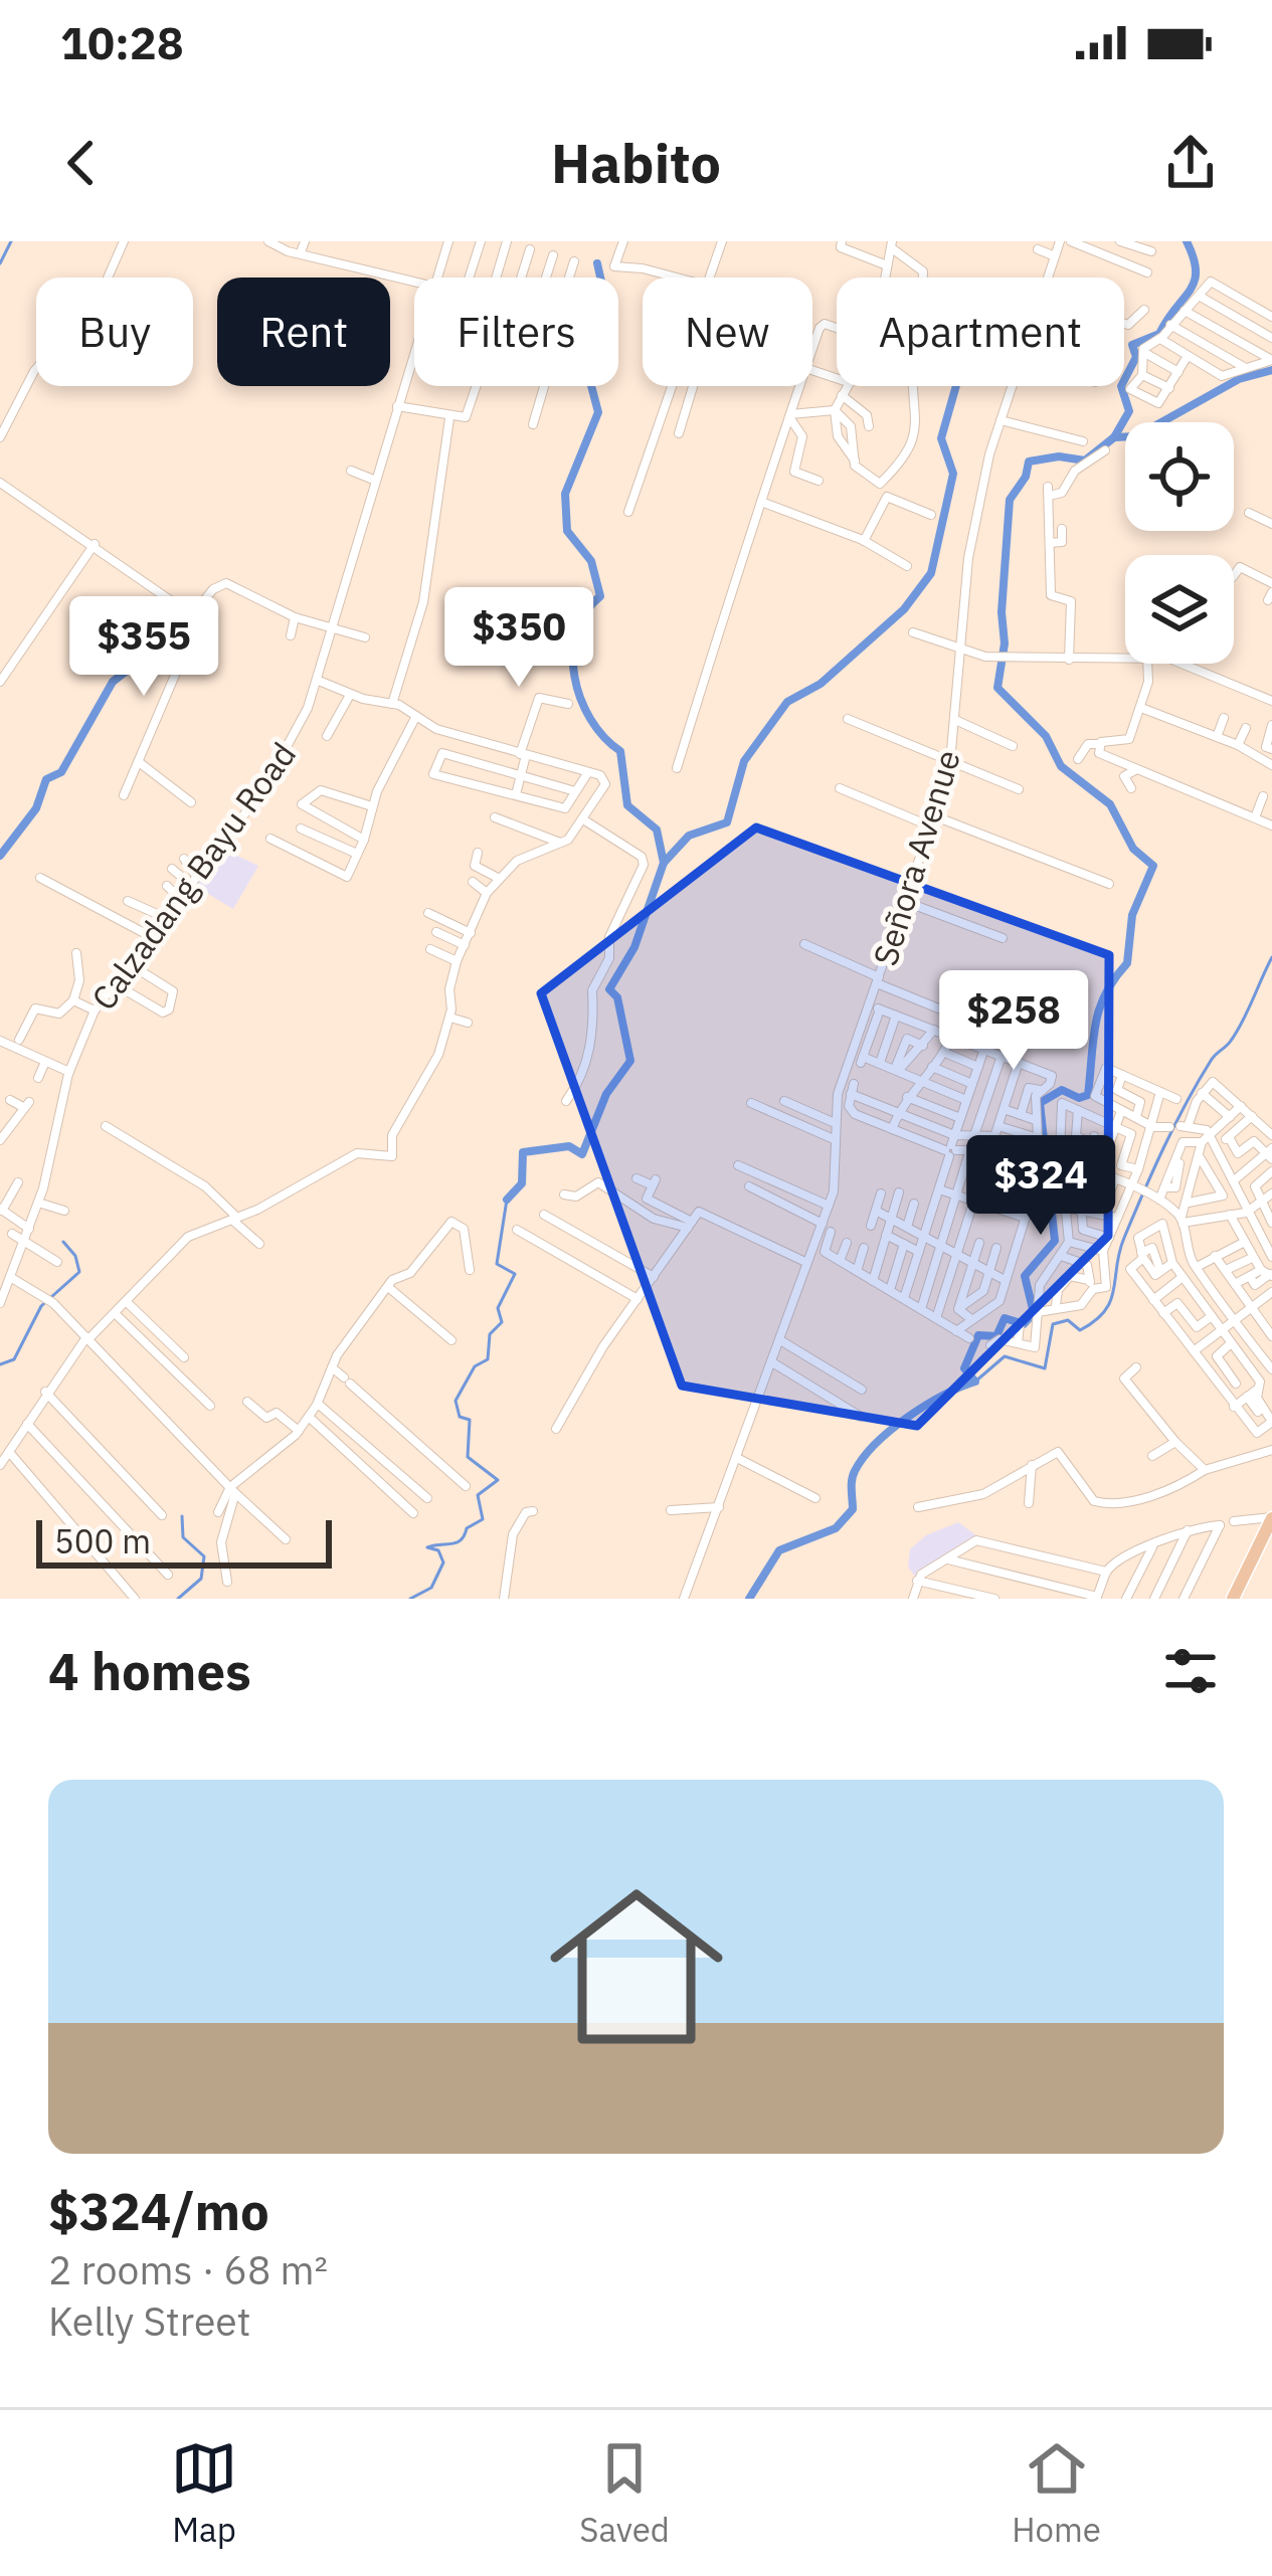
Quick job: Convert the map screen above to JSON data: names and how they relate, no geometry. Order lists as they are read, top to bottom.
{
  "streets": {
    "street": ["Señora Avenue", "Calzadang Bayu Road"]
  },
  "scale_bar": "500 m",
  "page": {
    "status": "10:28",
    "header": "Habito",
    "chip": [
      "Buy",
      "Rent",
      "Filters",
      "New",
      "Apartment"
    ],
    "price": [
      "$350",
      "$355",
      "$258",
      "$324"
    ],
    "scale": "500 m",
    "heading": "4 homes",
    "list": [
      {
        "name": "$324/mo",
        "note": "2 rooms · 68 m² · Kelly Street"
      }
    ],
    "tabs": ["Map", "Saved", "Home"]
  }
}
